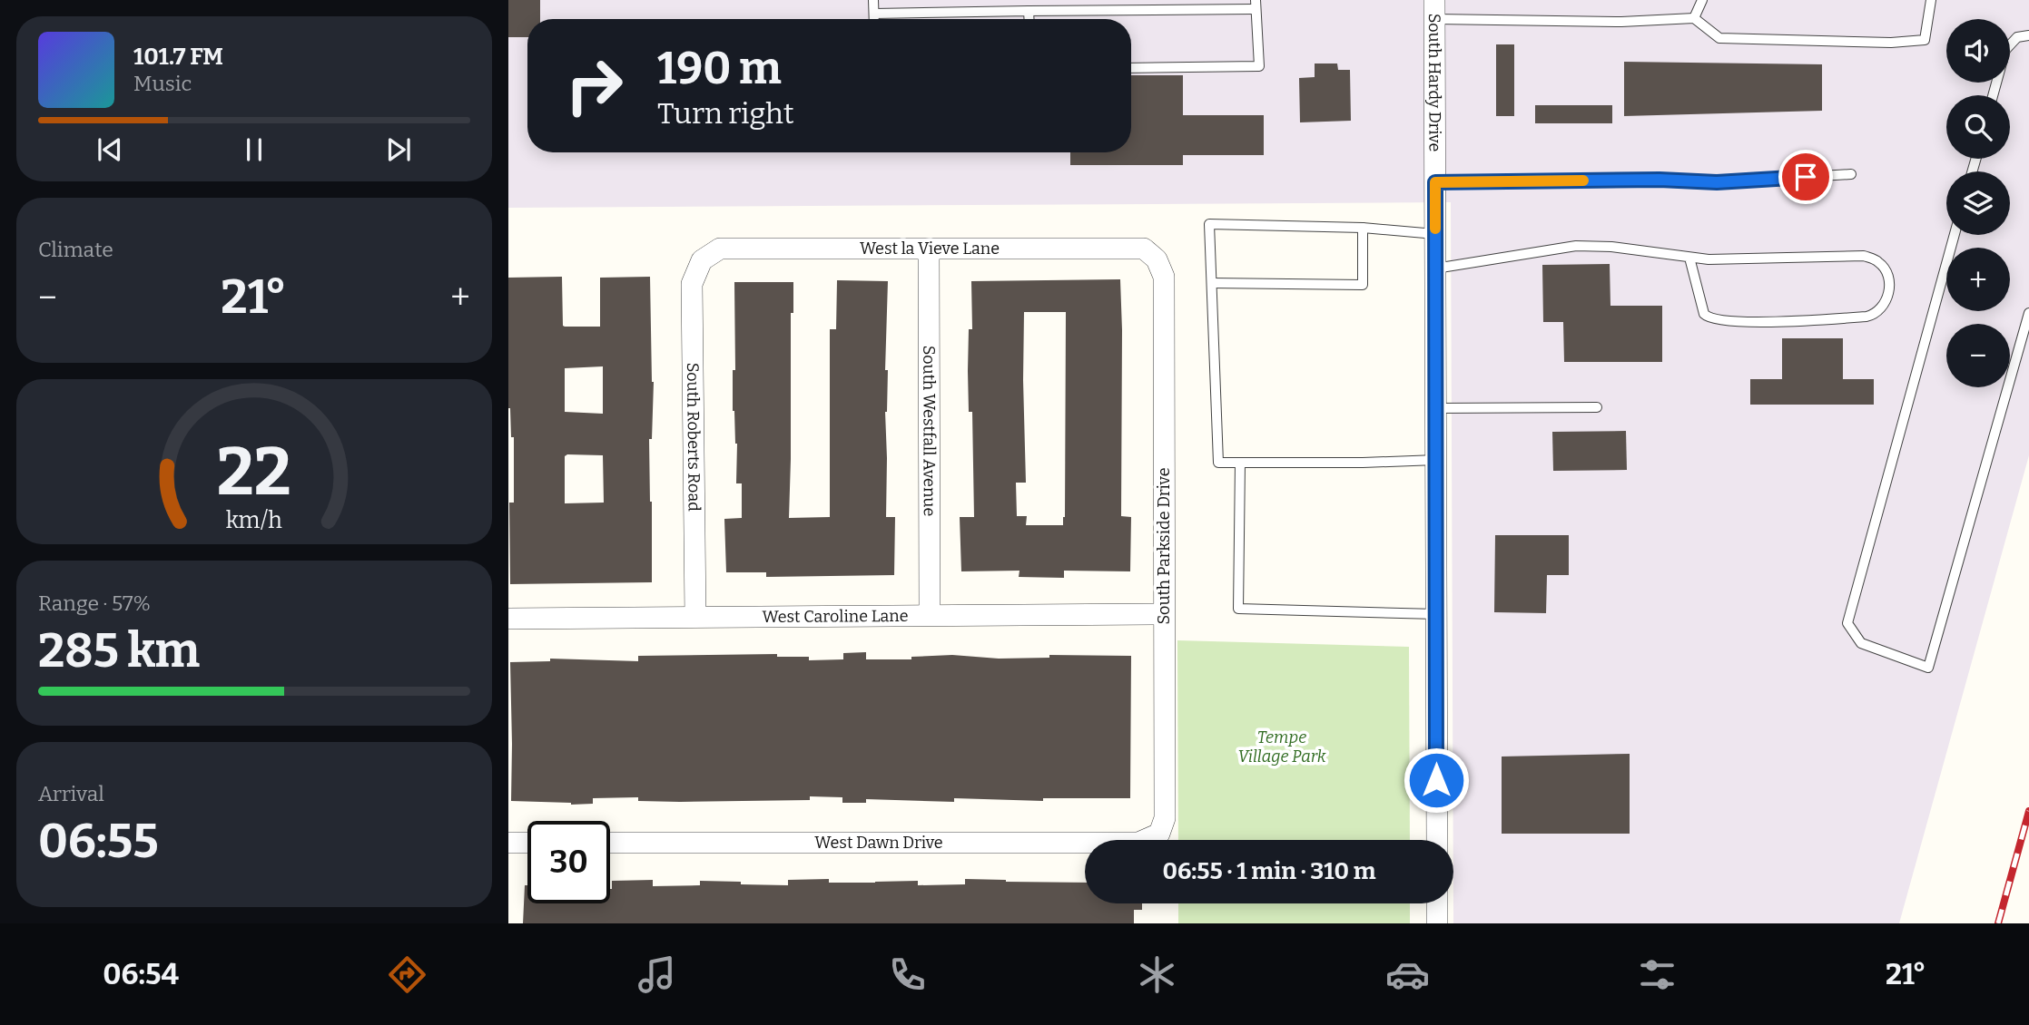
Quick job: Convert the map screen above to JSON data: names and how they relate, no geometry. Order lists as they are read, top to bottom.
{
  "streets": {
    "street": [
      "South Hardy Drive",
      "West la Vieve Lane",
      "South Westfall Avenue",
      "South Roberts Road",
      "South Parkside Drive",
      "West Caroline Lane",
      "West Dawn Drive"
    ]
  },
  "crossings": [
    ["West la Vieve Lane", "South Westfall Avenue"],
    ["West la Vieve Lane", "South Roberts Road"],
    ["West la Vieve Lane", "South Parkside Drive"],
    ["South Westfall Avenue", "West Caroline Lane"],
    ["South Roberts Road", "West Caroline Lane"],
    ["South Parkside Drive", "West Caroline Lane"],
    ["South Parkside Drive", "West Dawn Drive"]
  ],
  "parks": ["Tempe Village Park"],
  "page": {
    "map_buttons": ["+", "−"],
    "turn": ["190 m", "Turn right"],
    "song": ["101.7 FM", "Music"],
    "tile": [
      "Climate",
      ["Range · 57%", "285 km"],
      ["Arrival", "06:55"]
    ],
    "heat": ["−", "21°", "+"],
    "limit": "30",
    "trip": "06:55 · 1 min · 310 m",
    "tabs": ["06:54", "21°"],
    "gauge": ["22", "km/h"]
  }
}
